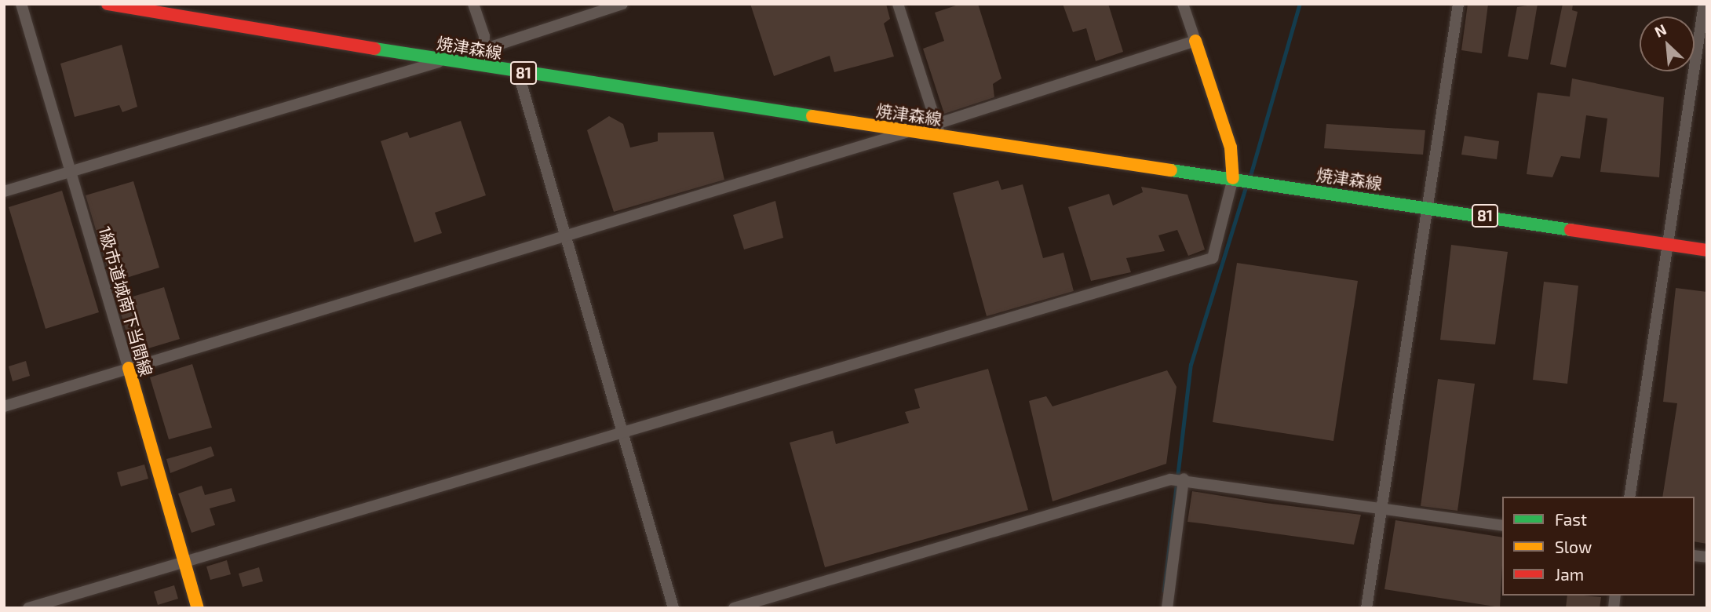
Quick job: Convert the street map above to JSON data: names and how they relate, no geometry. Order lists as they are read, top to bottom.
{
  "streets": {
    "main road": ["焼津森線", "81", "1級市道城南下当間線"]
  },
  "legend": ["Fast", "Slow", "Jam"],
  "north": "top left"
}
